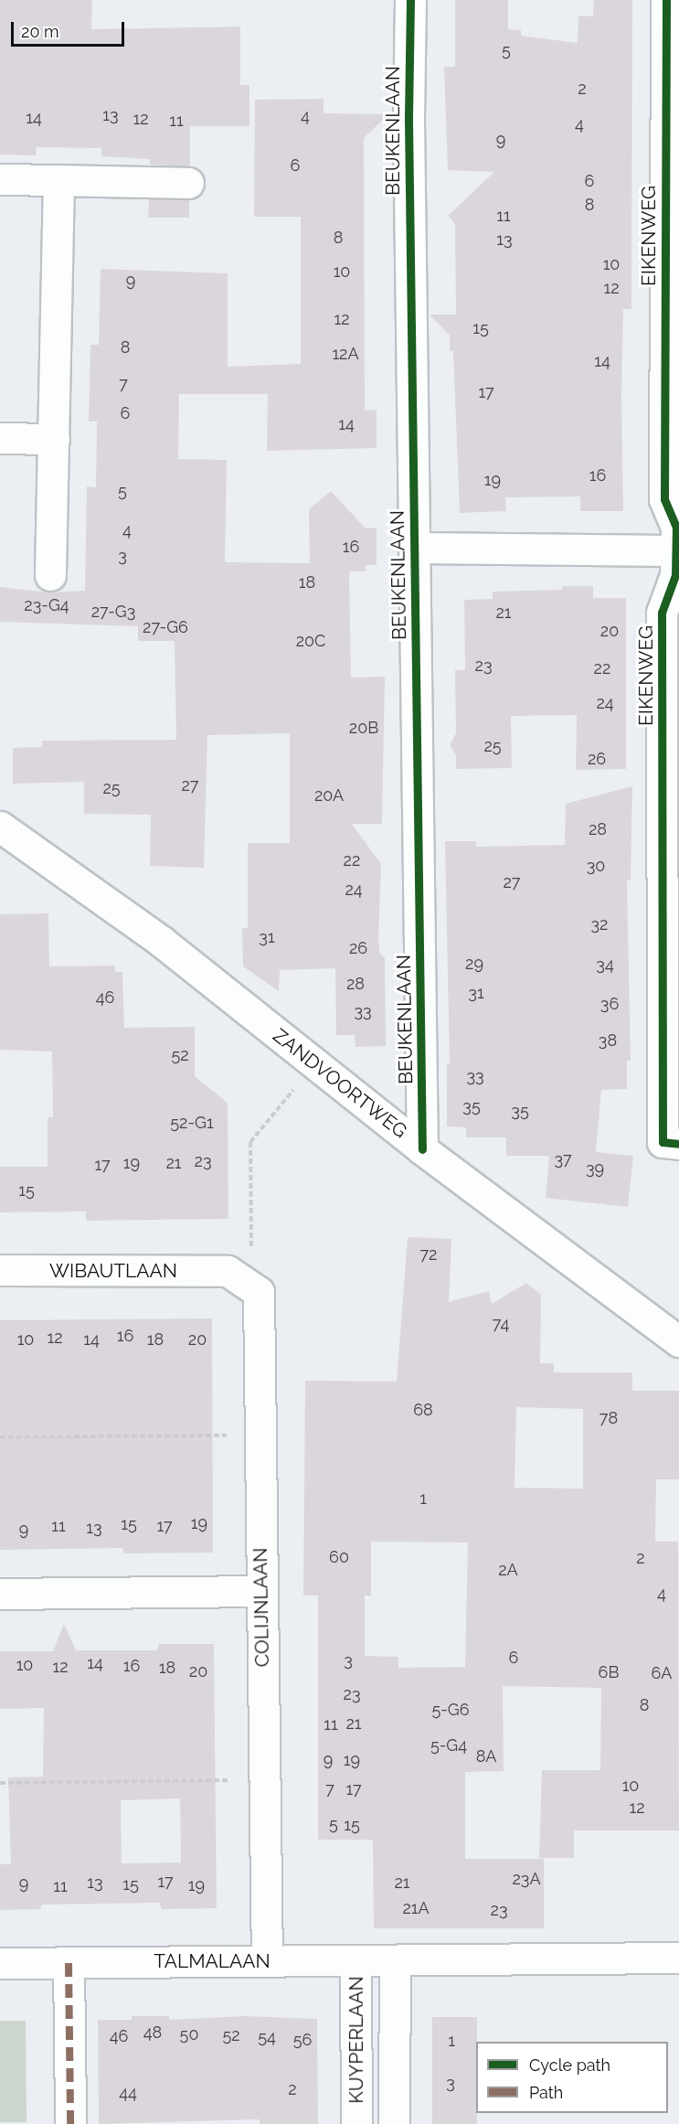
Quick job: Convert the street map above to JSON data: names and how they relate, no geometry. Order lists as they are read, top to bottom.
{
  "streets": {
    "street": [
      "BEUKENLAAN",
      "EIKENWEG",
      "ZANDVOORTWEG",
      "WIBAUTLAAN",
      "COLIJNLAAN",
      "TALMALAAN",
      "KUYPERLAAN"
    ]
  },
  "crossings": [
    ["BEUKENLAAN", "EIKENWEG"],
    ["BEUKENLAAN", "ZANDVOORTWEG"],
    ["WIBAUTLAAN", "COLIJNLAAN"],
    ["COLIJNLAAN", "TALMALAAN"],
    ["TALMALAAN", "KUYPERLAAN"]
  ],
  "house_numbers": [
    "5",
    "2",
    "13",
    "4",
    "14",
    "12",
    "11",
    "4",
    "9",
    "6",
    "6",
    "8",
    "11",
    "8",
    "13",
    "10",
    "10",
    "9",
    "12",
    "12",
    "15",
    "8",
    "12A",
    "14",
    "7",
    "17",
    "6",
    "14",
    "16",
    "19",
    "5",
    "4",
    "16",
    "3",
    "18",
    "23-G4",
    "27-G3",
    "21",
    "27-G6",
    "20",
    "20C",
    "23",
    "22",
    "24",
    "20B",
    "25",
    "26",
    "27",
    "25",
    "20A",
    "28",
    "22",
    "30",
    "27",
    "24",
    "32",
    "31",
    "26",
    "29",
    "34",
    "28",
    "31",
    "46",
    "36",
    "33",
    "38",
    "52",
    "33",
    "35",
    "35",
    "52-G1",
    "37",
    "23",
    "19",
    "21",
    "17",
    "39",
    "15",
    "72",
    "74",
    "16",
    "12",
    "10",
    "14",
    "18",
    "20",
    "68",
    "78",
    "1",
    "19",
    "15",
    "11",
    "17",
    "13",
    "9",
    "60",
    "2",
    "2A",
    "4",
    "6",
    "3",
    "14",
    "10",
    "16",
    "12",
    "18",
    "20",
    "6B",
    "6A",
    "23",
    "8",
    "5-G6",
    "21",
    "11",
    "5-G4",
    "8A",
    "9",
    "19",
    "10",
    "7",
    "17",
    "12",
    "5",
    "15",
    "23A",
    "17",
    "13",
    "21",
    "9",
    "15",
    "19",
    "11",
    "21A",
    "23",
    "48",
    "50",
    "52",
    "46",
    "54",
    "56",
    "1",
    "3",
    "2",
    "44"
  ],
  "legend": ["Cycle path", "Path"],
  "scale_bar": "20 m"
}
